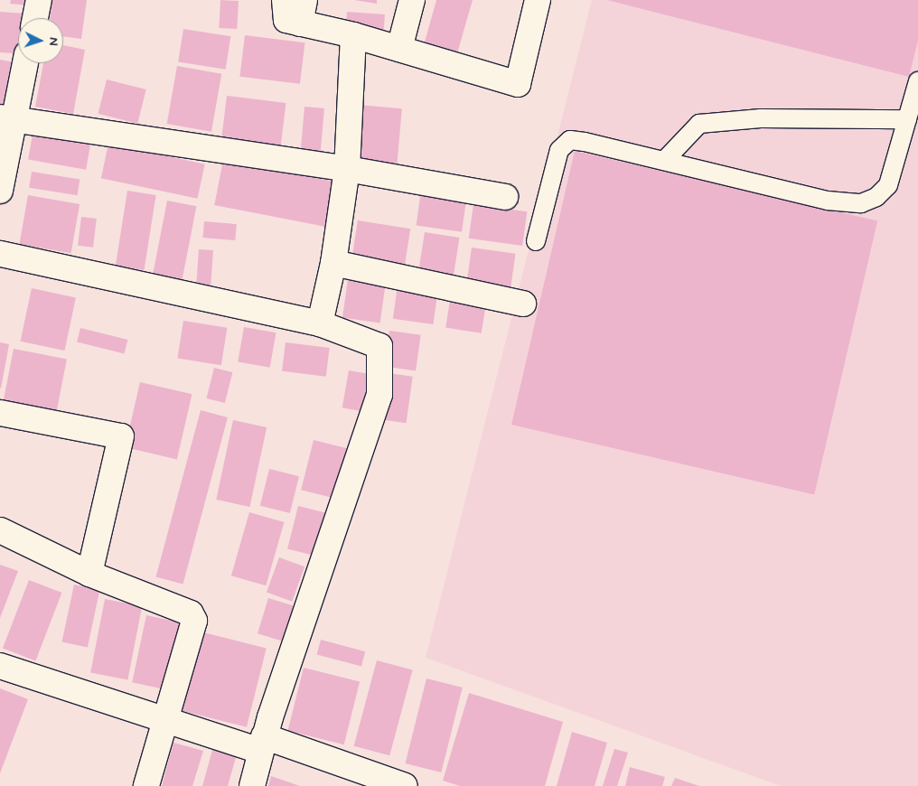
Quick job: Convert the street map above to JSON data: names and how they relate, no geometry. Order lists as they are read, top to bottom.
{
  "north": "right"
}
